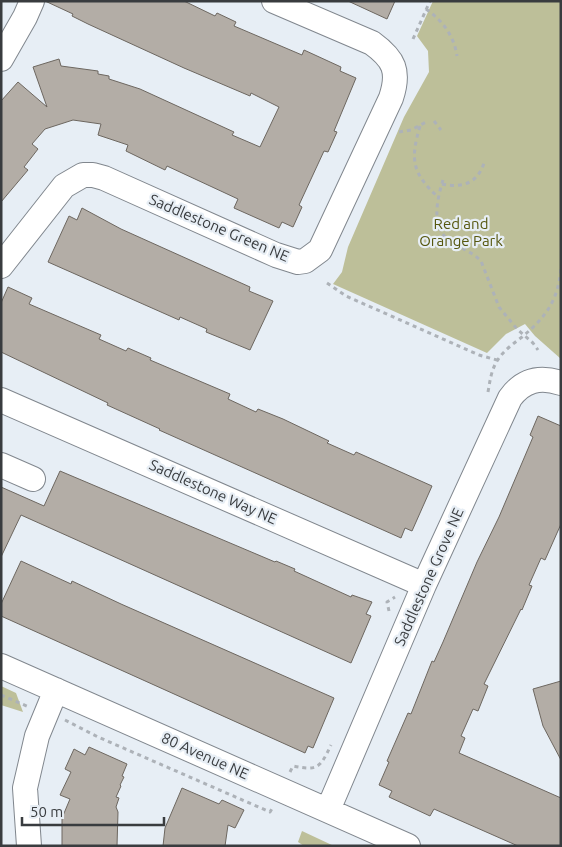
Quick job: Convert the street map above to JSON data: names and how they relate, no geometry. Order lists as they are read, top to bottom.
{
  "streets": {
    "street": [
      "Saddlestone Green NE",
      "Saddlestone Way NE",
      "Saddlestone Grove NE",
      "80 Avenue NE"
    ]
  },
  "crossings": [
    ["Saddlestone Way NE", "Saddlestone Grove NE"],
    ["Saddlestone Grove NE", "80 Avenue NE"]
  ],
  "parks": ["Red and Orange Park"],
  "scale_bar": "50 m"
}
